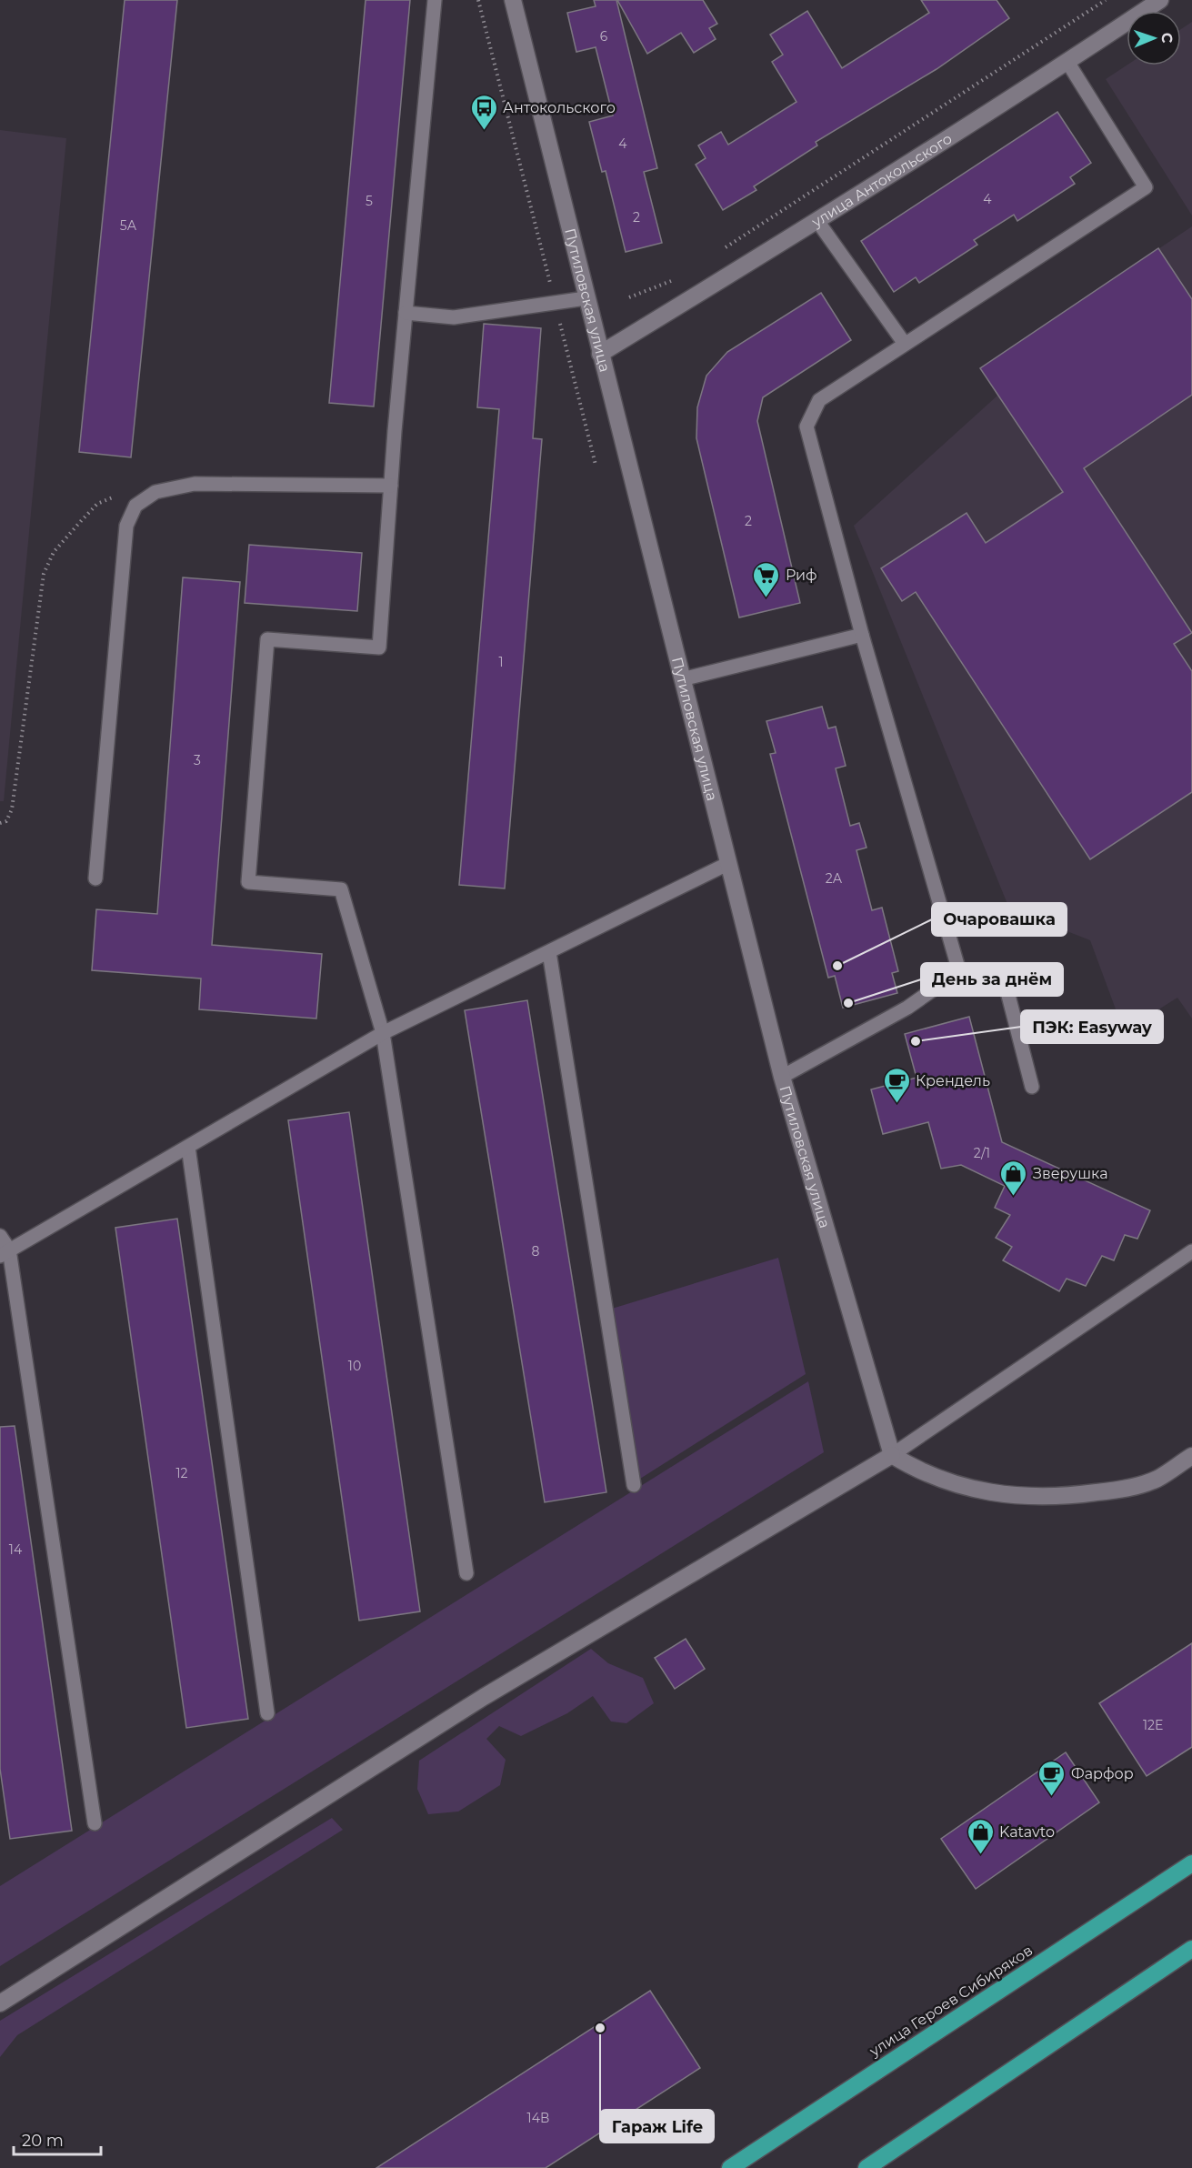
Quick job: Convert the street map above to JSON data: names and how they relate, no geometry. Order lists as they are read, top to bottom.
{
  "streets": {
    "highway": ["улица Героев Сибиряков"],
    "street": ["улица Антокольского", "Путиловская улица"]
  },
  "crossings": [
    ["улица Антокольского", "Путиловская улица"]
  ],
  "places": {
    "bus stop": ["Антокольского"],
    "supermarket": ["Риф"],
    "other": [
      "Очаровашка",
      "День за днём",
      "ПЭК: Easyway",
      "Гараж Life"
    ],
    "cafe": ["Крендель", "Фарфор"],
    "shop": ["Зверушка", "Katavto"]
  },
  "house_numbers": [
    "6",
    "4",
    "4",
    "5",
    "2",
    "5А",
    "2",
    "1",
    "3",
    "2А",
    "2/1",
    "8",
    "10",
    "12",
    "14",
    "12Е",
    "14В"
  ],
  "scale_bar": "20 m",
  "north": "right"
}
